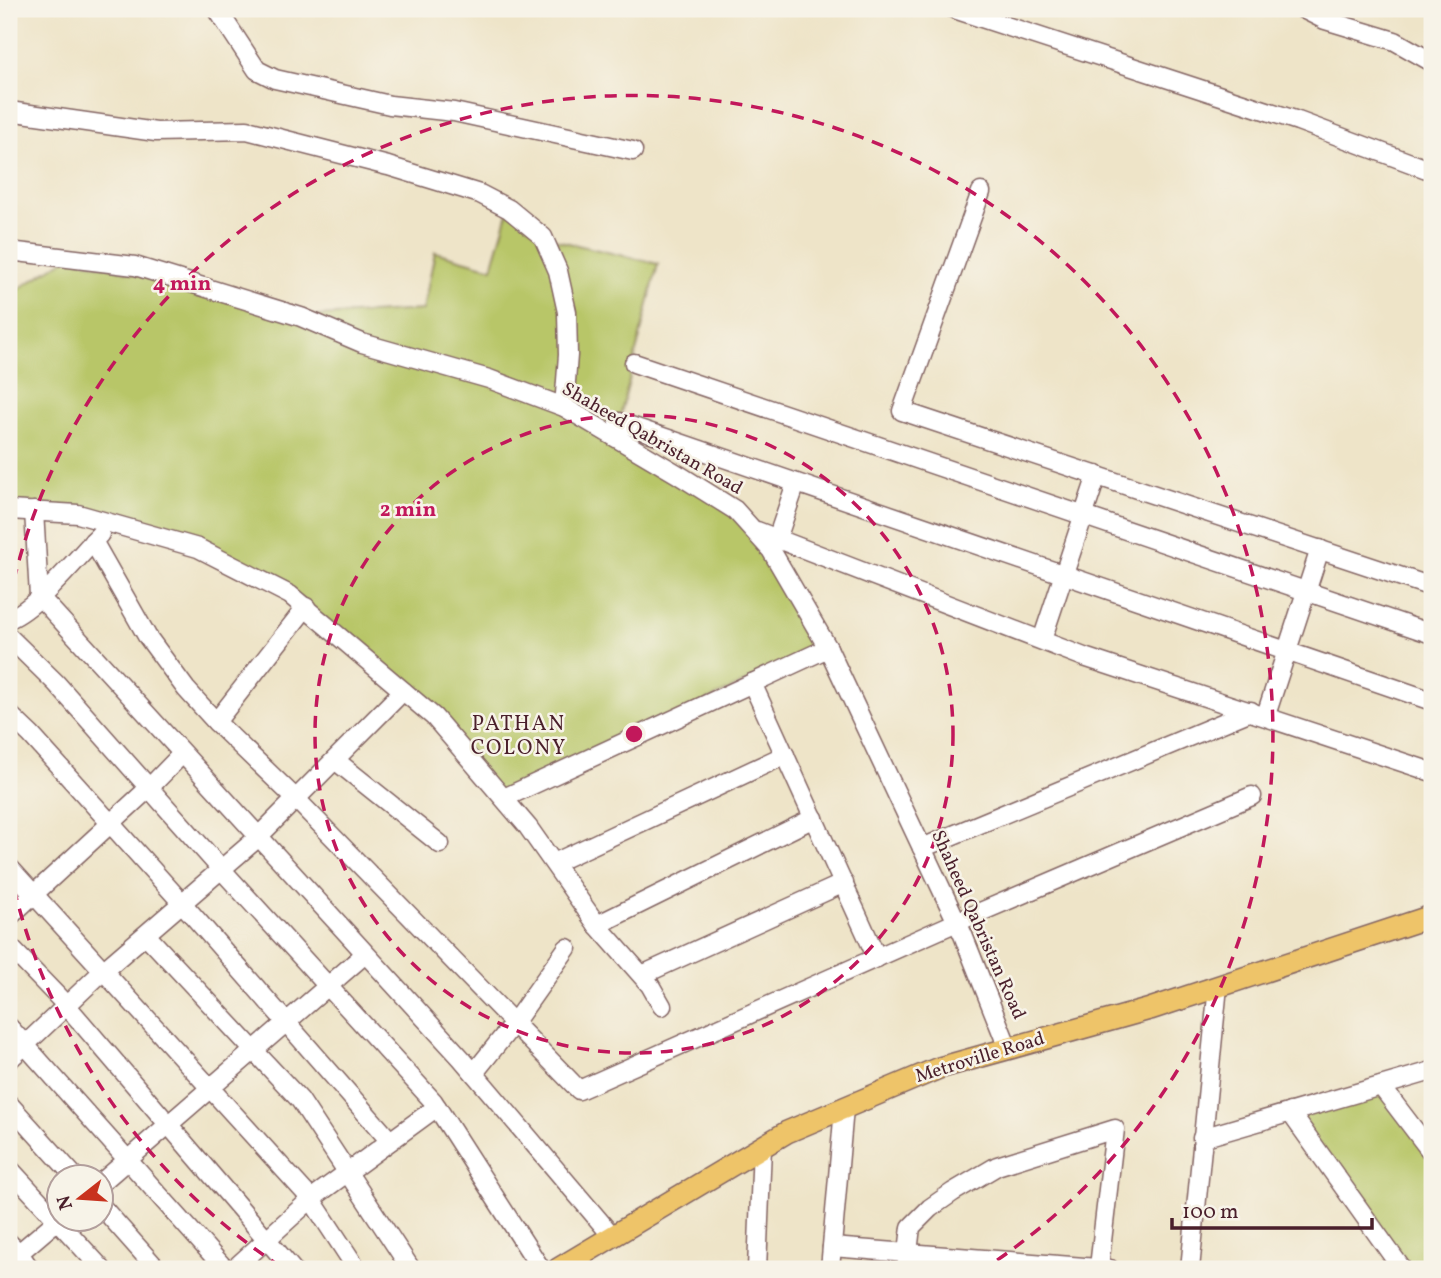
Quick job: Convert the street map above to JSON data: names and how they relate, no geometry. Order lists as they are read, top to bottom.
{
  "streets": {
    "main road": ["Metroville Road"],
    "street": ["Shaheed Qabristan Road"]
  },
  "crossings": [
    ["Shaheed Qabristan Road", "Metroville Road"]
  ],
  "districts": ["PATHAN COLONY"],
  "scale_bar": "100 m",
  "north": "left",
  "rings": ["4 min", "2 min"]
}
